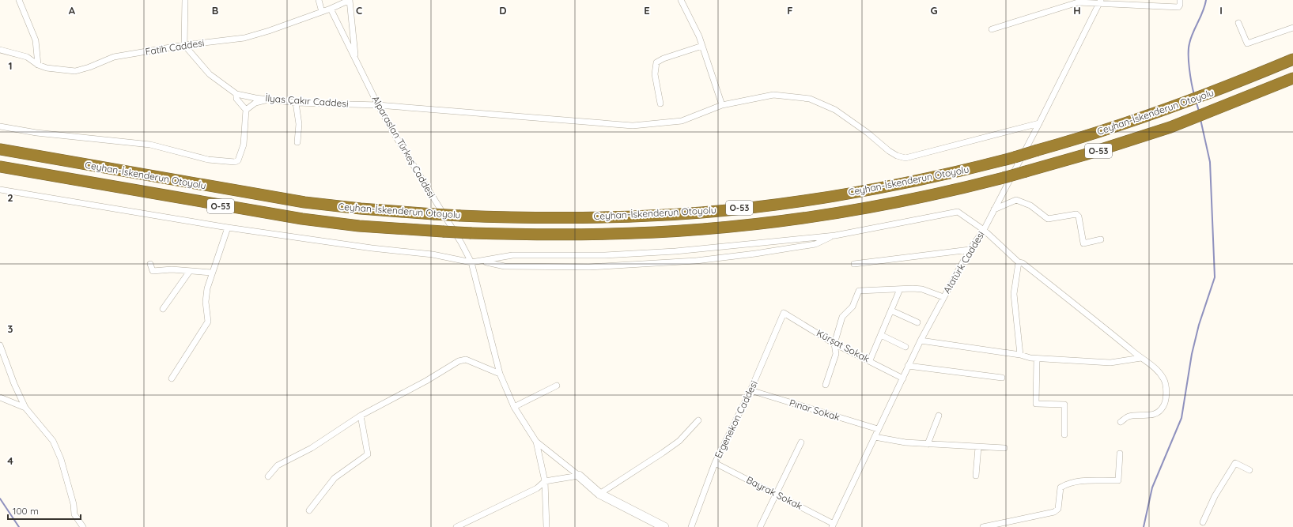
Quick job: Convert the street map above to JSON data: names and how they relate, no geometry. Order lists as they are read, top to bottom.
{
  "streets": {
    "highway": ["Ceyhan-İskenderun Otoyolu", "O-53"],
    "street": [
      "Fatih Caddesi",
      "İlyas Çakır Caddesi",
      "Alparaslan Türkeş Caddesi",
      "Atatürk Caddesi",
      "Kürşat Sokak",
      "Pınar Sokak",
      "Ergenekon Caddesi",
      "Bayrak Sokak"
    ]
  },
  "crossings": [
    ["Fatih Caddesi", "Alparaslan Türkeş Caddesi"],
    ["İlyas Çakır Caddesi", "Alparaslan Türkeş Caddesi"],
    ["İlyas Çakır Caddesi", "Atatürk Caddesi"],
    ["Atatürk Caddesi", "Kürşat Sokak"],
    ["Atatürk Caddesi", "Pınar Sokak"],
    ["Atatürk Caddesi", "Bayrak Sokak"],
    ["Kürşat Sokak", "Ergenekon Caddesi"],
    ["Pınar Sokak", "Ergenekon Caddesi"],
    ["Ergenekon Caddesi", "Bayrak Sokak"]
  ],
  "scale_bar": "100 m",
  "grid": {
    "columns": [
      "A",
      "B",
      "C",
      "D",
      "E",
      "F",
      "G",
      "H",
      "I"
    ],
    "rows": [
      "1",
      "2",
      "3",
      "4"
    ]
  }
}
